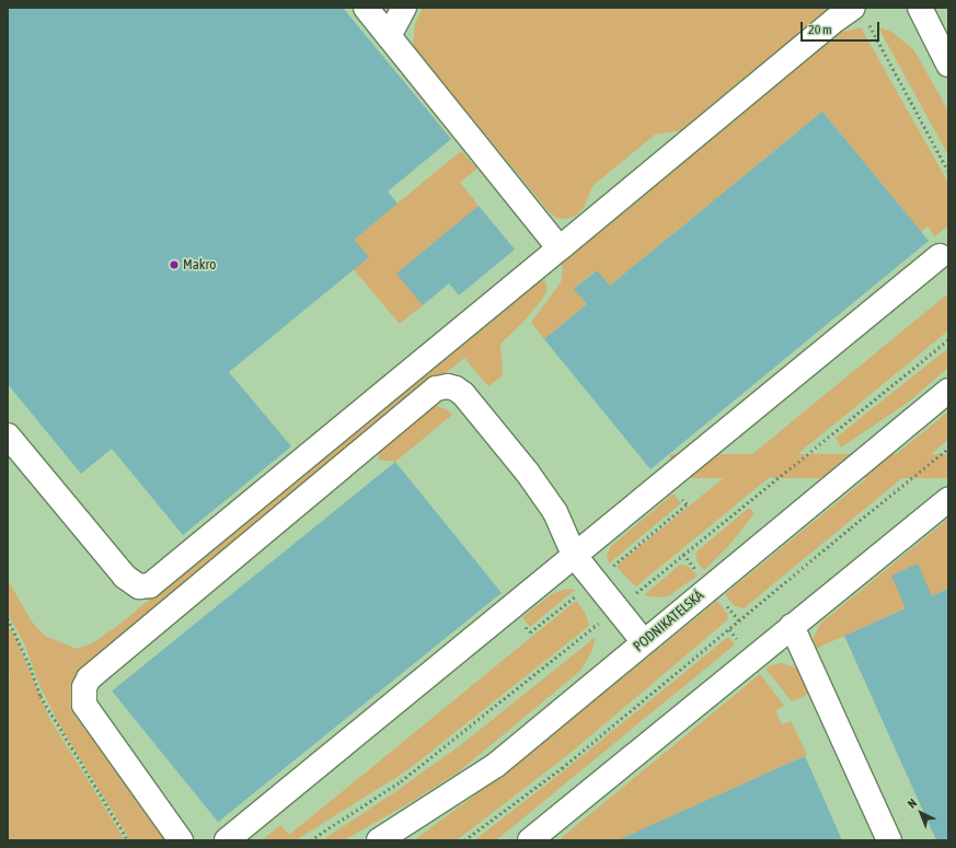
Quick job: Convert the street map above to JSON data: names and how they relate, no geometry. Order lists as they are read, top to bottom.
{
  "streets": {
    "street": ["PODNIKATELSKÁ"]
  },
  "places": ["Makro"],
  "scale_bar": "20 m",
  "north": "top left"
}
